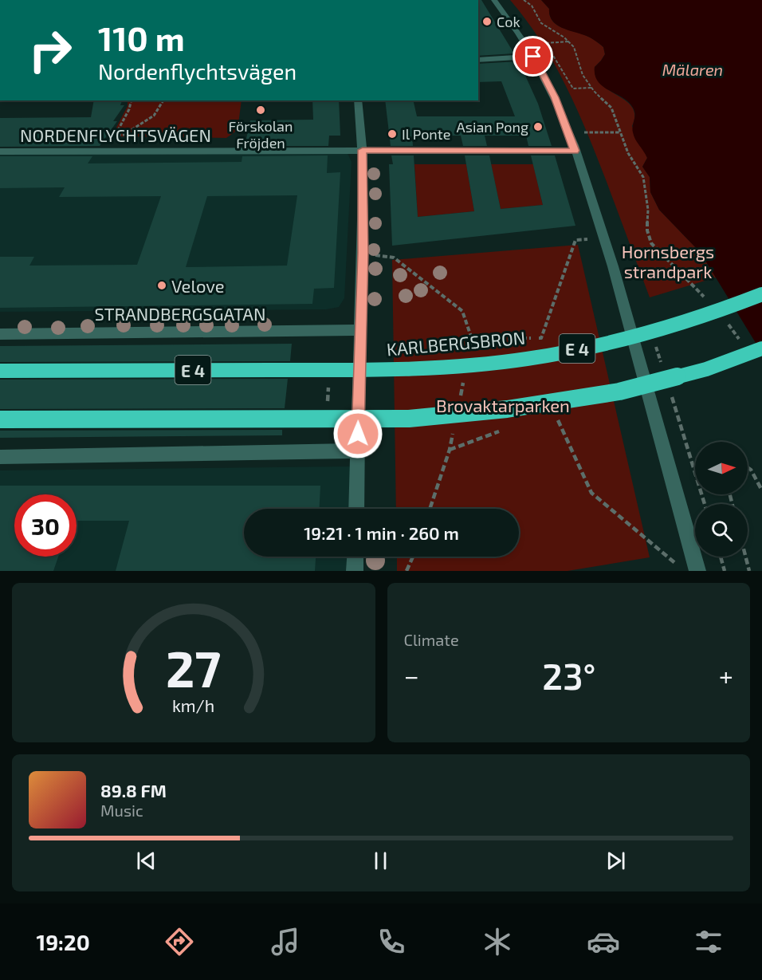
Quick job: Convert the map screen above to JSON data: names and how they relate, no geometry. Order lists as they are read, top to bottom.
{
  "streets": {
    "highway": ["KARLBERGSBRON", "E 4"],
    "street": ["NORDENFLYCHTSVÄGEN", "STRANDBERGSGATAN"]
  },
  "water": ["Mälaren"],
  "parks": ["Hornsbergs strandpark", "Brovaktarparken"],
  "places": [
    "Cok",
    "Förskolan Fröjden",
    "Asian Pong",
    "Il Ponte",
    "Velove"
  ],
  "north": "right",
  "page": {
    "turn": ["110 m", "Nordenflychtsvägen"],
    "limit": "30",
    "trip": "19:21 · 1 min · 260 m",
    "tile": "Climate",
    "heat": ["−", "23°", "+"],
    "song": ["89.8 FM", "Music"],
    "tabs": "19:20",
    "gauge": ["27", "km/h"]
  }
}
